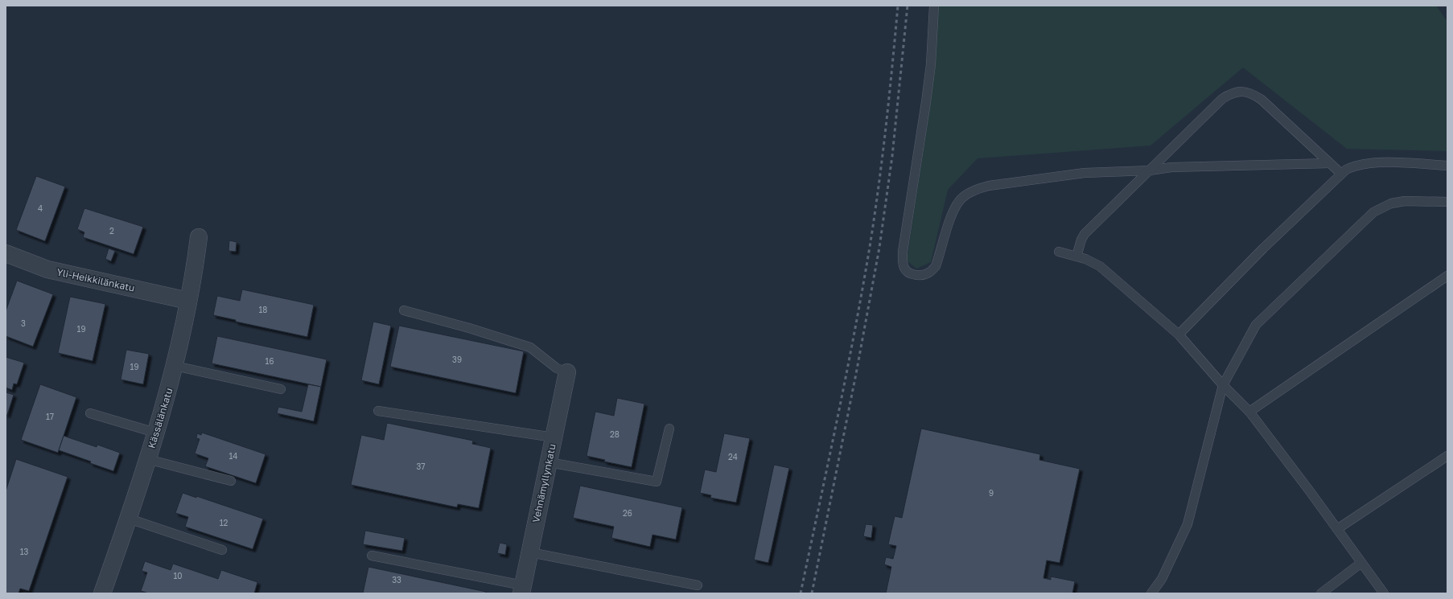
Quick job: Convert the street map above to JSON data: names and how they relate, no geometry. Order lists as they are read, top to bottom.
{
  "streets": {
    "street": ["Yli-Heikkilänkatu", "Kässälänkatu", "Vehnämyllynkatu"]
  },
  "crossings": [
    ["Yli-Heikkilänkatu", "Kässälänkatu"]
  ],
  "house_numbers": [
    "4",
    "2",
    "18",
    "3",
    "19",
    "39",
    "16",
    "19",
    "17",
    "28",
    "14",
    "24",
    "37",
    "9",
    "26",
    "12",
    "13",
    "10",
    "33"
  ]
}
